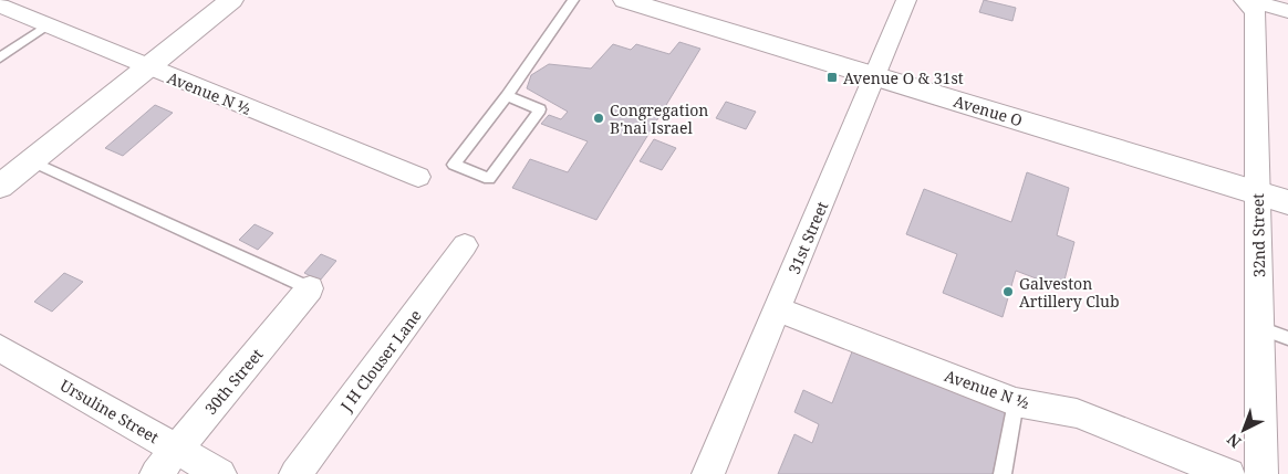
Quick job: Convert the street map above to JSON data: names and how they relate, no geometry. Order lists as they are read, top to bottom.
{
  "streets": {
    "main road": ["Avenue O"],
    "street": [
      "Avenue N ½",
      "32nd Street",
      "31st Street",
      "J H Clouser Lane",
      "30th Street",
      "Ursuline Street"
    ]
  },
  "crossings": [
    ["Avenue N ½", "31st Street"],
    ["Avenue O", "32nd Street"],
    ["Avenue O", "31st Street"],
    ["30th Street", "Ursuline Street"]
  ],
  "places": {
    "transit": ["Avenue O & 31st"],
    "other": ["Congregation B'nai Israel", "Galveston Artillery Club"]
  },
  "north": "bottom left"
}
